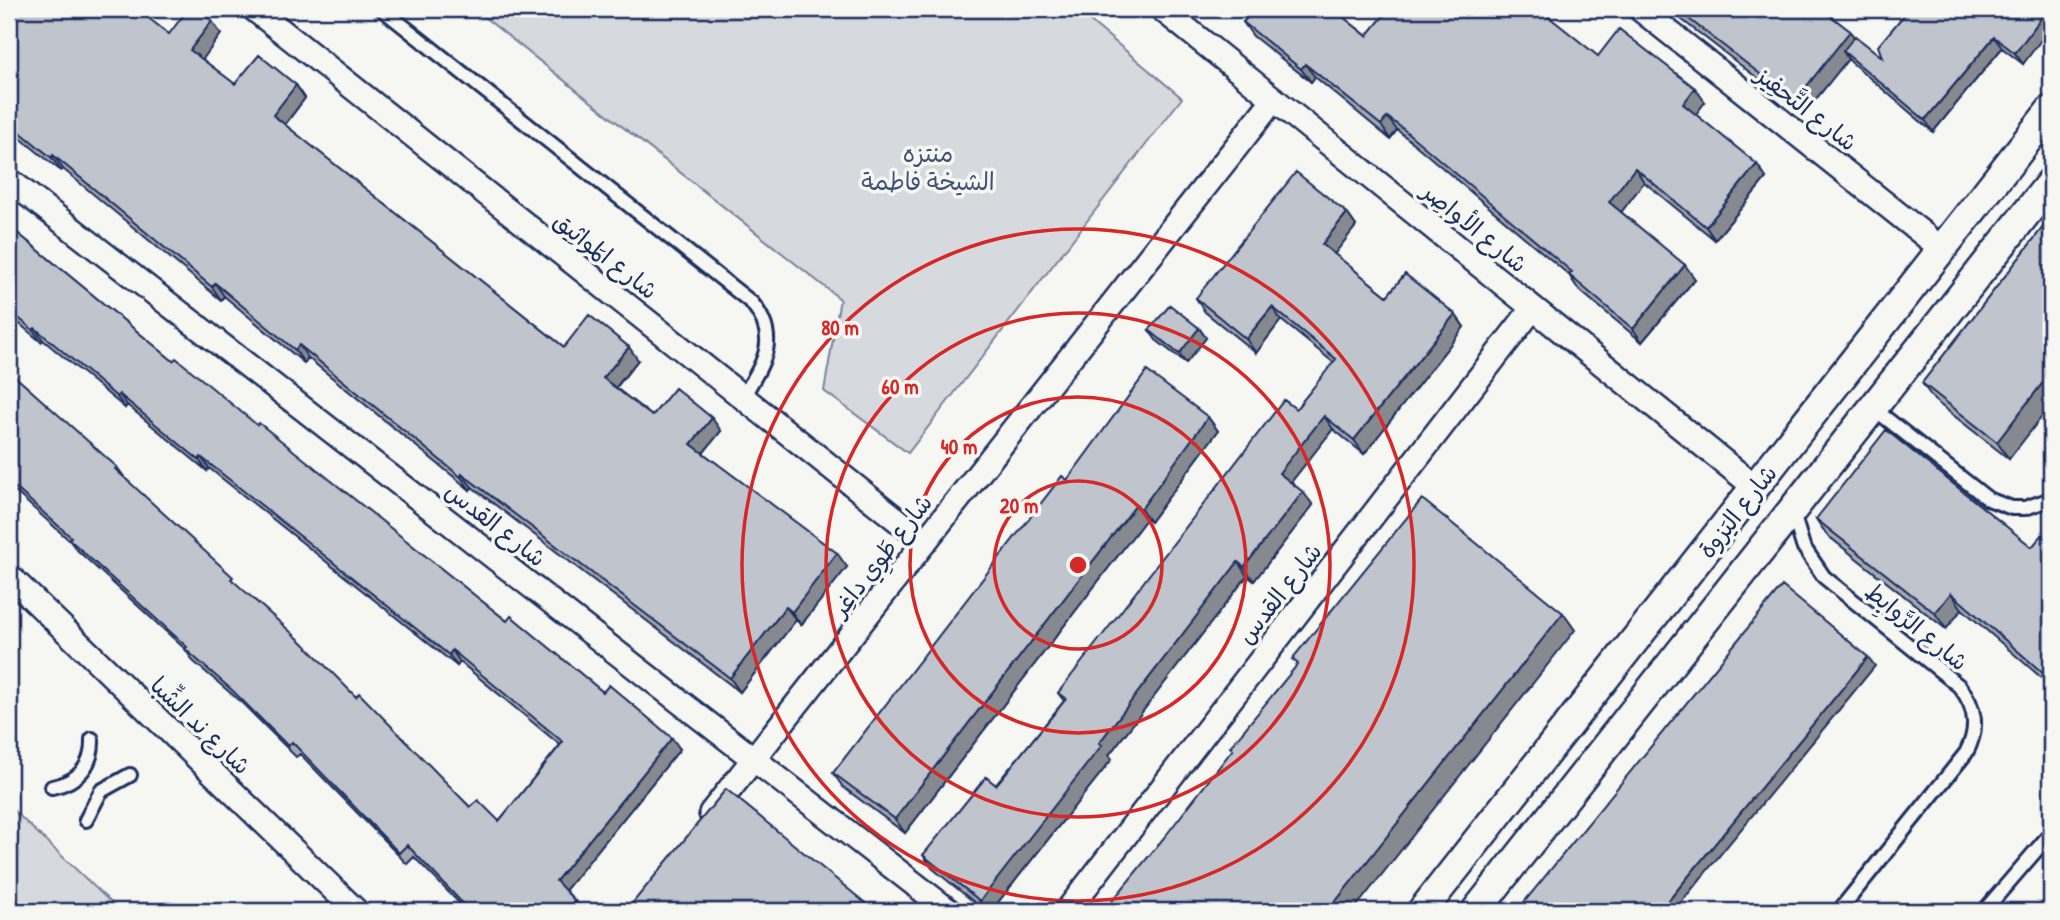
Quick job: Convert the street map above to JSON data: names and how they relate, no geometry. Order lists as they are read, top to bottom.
{
  "streets": {
    "street": [
      "شارع التَّحفِيز",
      "شارع الأواصِر",
      "شارع المَواثِيق",
      "شارع اليَزوة",
      "شارع القدس",
      "شارع طَوِي داغِر",
      "شارع ند الشِّبا"
    ],
    "lane": ["شارع الرَّوابِط"]
  },
  "crossings": [
    ["شارع التَّحفِيز", "شارع اليَزوة"],
    ["شارع الأواصِر", "شارع اليَزوة"],
    ["شارع الأواصِر", "شارع القدس"],
    ["شارع الأواصِر", "شارع طَوِي داغِر"],
    ["شارع المَواثِيق", "شارع طَوِي داغِر"],
    ["شارع اليَزوة", "شارع الرَّوابِط"],
    ["شارع القدس", "شارع طَوِي داغِر"]
  ],
  "parks": ["منتزه الشيخة فاطمة"],
  "rings": [
    "80 m",
    "60 m",
    "40 m",
    "20 m"
  ]
}
